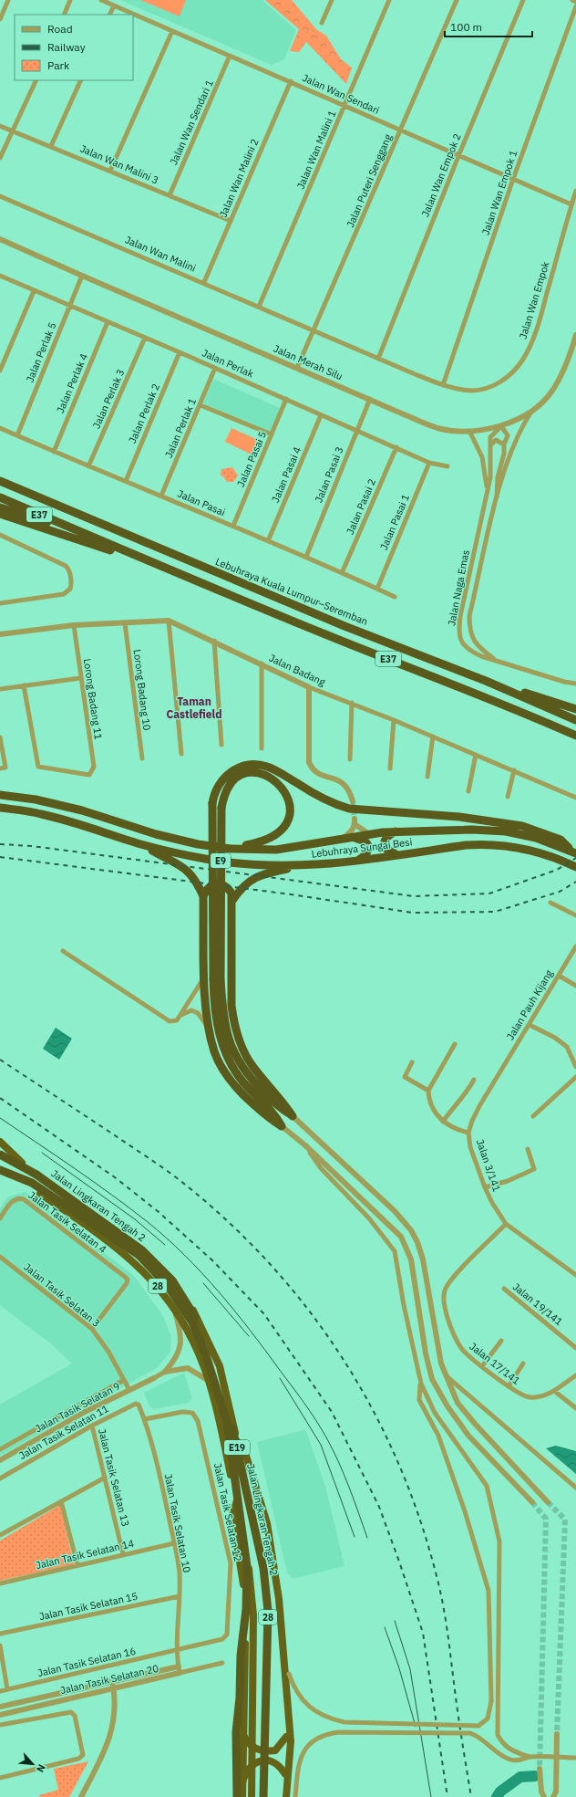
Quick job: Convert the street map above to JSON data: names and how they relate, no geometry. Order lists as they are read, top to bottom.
{
  "streets": {
    "highway": [
      "E37",
      "Lebuhraya Kuala Lumpur–Seremban",
      "Lebuhraya Sungai Besi",
      "E9",
      "Jalan Lingkaran Tengah 2",
      "28",
      "E19"
    ],
    "street": [
      "Jalan Wan Sendari",
      "Jalan Wan Sendari 1",
      "Jalan Wan Malini 1",
      "Jalan Wan Malini 3",
      "Jalan Wan Empok 2",
      "Jalan Wan Malini 2",
      "Jalan Puteri Senggang",
      "Jalan Wan Empok 1",
      "Jalan Wan Malini",
      "Jalan Wan Empok",
      "Jalan Perlak 5",
      "Jalan Merah Silu",
      "Jalan Perlak",
      "Jalan Perlak 4",
      "Jalan Perlak 3",
      "Jalan Perlak 2",
      "Jalan Perlak 1",
      "Jalan Pasai 5",
      "Jalan Pasai 4",
      "Jalan Pasai 3",
      "Jalan Pasai",
      "Jalan Pasai 2",
      "Jalan Pasai 1",
      "Jalan Naga Emas",
      "Jalan Badang",
      "Lorong Badang 10",
      "Lorong Badang 11",
      "Jalan Pauh Kijang",
      "Jalan 3/141",
      "Jalan Tasik Selatan 4",
      "Jalan Tasik Selatan 3",
      "Jalan 19/141",
      "Jalan 17/141",
      "Jalan Tasik Selatan 9",
      "Jalan Tasik Selatan 11",
      "Jalan Tasik Selatan 13",
      "Jalan Tasik Selatan 12",
      "Jalan Tasik Selatan 10",
      "Jalan Tasik Selatan 14",
      "Jalan Tasik Selatan 15",
      "Jalan Tasik Selatan 16",
      "Jalan Tasik Selatan 20"
    ]
  },
  "crossings": [
    ["Jalan Wan Sendari", "Jalan Wan Sendari 1"],
    ["Jalan Wan Sendari", "Jalan Wan Malini 1"],
    ["Jalan Wan Sendari", "Jalan Wan Empok 2"],
    ["Jalan Wan Sendari", "Jalan Wan Malini 2"],
    ["Jalan Wan Sendari", "Jalan Puteri Senggang"],
    ["Jalan Wan Sendari", "Jalan Wan Empok 1"],
    ["Jalan Wan Sendari", "Jalan Wan Empok"],
    ["Jalan Wan Sendari 1", "Jalan Wan Malini 3"],
    ["Jalan Wan Malini 1", "Jalan Wan Malini"],
    ["Jalan Wan Malini 3", "Jalan Wan Malini 2"],
    ["Jalan Wan Empok 2", "Jalan Wan Empok"],
    ["Jalan Wan Malini 2", "Jalan Wan Malini"],
    ["Jalan Puteri Senggang", "Jalan Wan Malini"],
    ["Jalan Puteri Senggang", "Jalan Wan Empok"],
    ["Jalan Puteri Senggang", "Jalan Merah Silu"],
    ["Jalan Wan Empok 1", "Jalan Wan Empok"],
    ["Jalan Wan Malini", "Jalan Wan Empok"],
    ["Jalan Perlak 5", "Jalan Merah Silu"],
    ["Jalan Perlak 5", "Jalan Perlak"],
    ["Jalan Perlak 5", "Jalan Pasai"],
    ["Jalan Merah Silu", "Jalan Pasai 3"],
    ["Jalan Merah Silu", "Jalan Naga Emas"],
    ["Jalan Perlak", "Jalan Perlak 4"],
    ["Jalan Perlak", "Jalan Perlak 3"],
    ["Jalan Perlak", "Jalan Perlak 2"],
    ["Jalan Perlak", "Jalan Perlak 1"],
    ["Jalan Perlak", "Jalan Pasai 5"],
    ["Jalan Perlak", "Jalan Pasai 4"],
    ["Jalan Perlak", "Jalan Pasai 3"],
    ["Jalan Perlak", "Jalan Pasai 2"],
    ["Jalan Perlak", "Jalan Pasai 1"],
    ["Jalan Perlak 4", "Jalan Pasai"],
    ["Jalan Perlak 3", "Jalan Pasai"],
    ["Jalan Perlak 2", "Jalan Pasai"],
    ["Jalan Perlak 1", "Jalan Pasai"],
    ["Jalan Pasai 5", "Jalan Pasai"],
    ["Jalan Pasai 4", "Jalan Pasai"],
    ["Jalan Pasai 3", "Jalan Pasai"],
    ["Jalan Pasai", "Jalan Pasai 2"],
    ["Jalan Pasai", "Jalan Pasai 1"],
    ["Jalan Badang", "Lorong Badang 10"],
    ["Jalan Badang", "Lorong Badang 11"],
    ["Jalan Pauh Kijang", "Jalan 3/141"],
    ["Jalan 3/141", "Jalan 17/141"],
    ["Jalan Tasik Selatan 4", "Jalan Tasik Selatan 3"],
    ["28", "Jalan Tasik Selatan 9"],
    ["28", "E19"],
    ["Jalan Tasik Selatan 3", "Jalan Tasik Selatan 9"],
    ["Jalan Tasik Selatan 11", "Jalan Tasik Selatan 13"],
    ["Jalan Tasik Selatan 11", "Jalan Tasik Selatan 10"],
    ["Jalan Tasik Selatan 13", "Jalan Tasik Selatan 14"],
    ["Jalan Tasik Selatan 12", "Jalan Tasik Selatan 10"],
    ["Jalan Tasik Selatan 12", "Jalan Tasik Selatan 16"],
    ["Jalan Tasik Selatan 10", "Jalan Tasik Selatan 14"],
    ["Jalan Tasik Selatan 10", "Jalan Tasik Selatan 15"],
    ["Jalan Tasik Selatan 10", "Jalan Tasik Selatan 16"],
    ["Jalan Tasik Selatan 10", "Jalan Tasik Selatan 20"]
  ],
  "districts": ["Taman Castlefield"],
  "legend": ["Road", "Railway", "Park"],
  "scale_bar": "100 m",
  "north": "bottom right"
}
